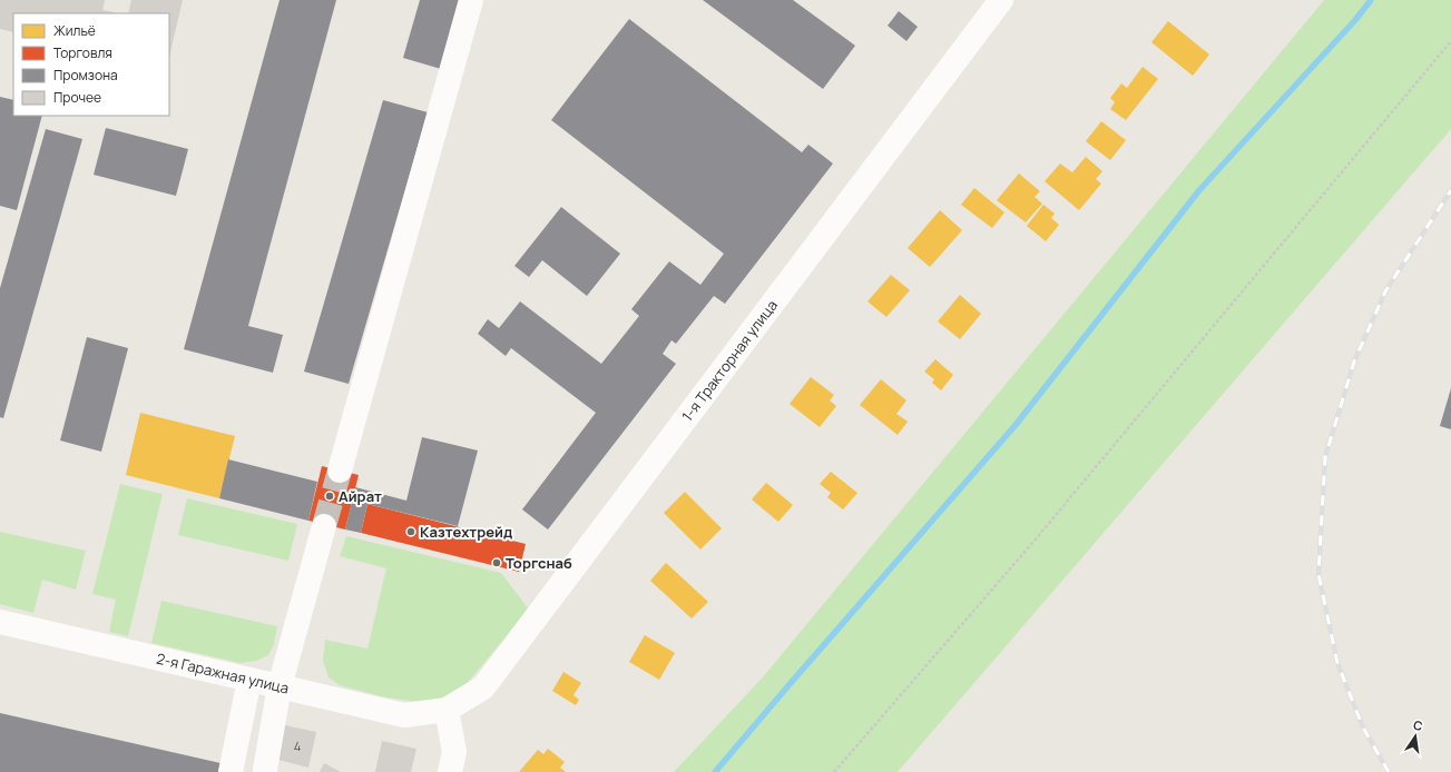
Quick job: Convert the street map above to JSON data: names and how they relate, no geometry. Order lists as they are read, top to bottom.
{
  "streets": {
    "street": ["1-я Тракторная улица", "2-я Гаражная улица"]
  },
  "crossings": [
    ["1-я Тракторная улица", "2-я Гаражная улица"]
  ],
  "places": ["Айрат", "Казтехтрейд", "Торгснаб"],
  "house_numbers": ["4"],
  "legend": [
    "Жильё",
    "Торговля",
    "Промзона",
    "Прочее"
  ],
  "north": "top"
}
